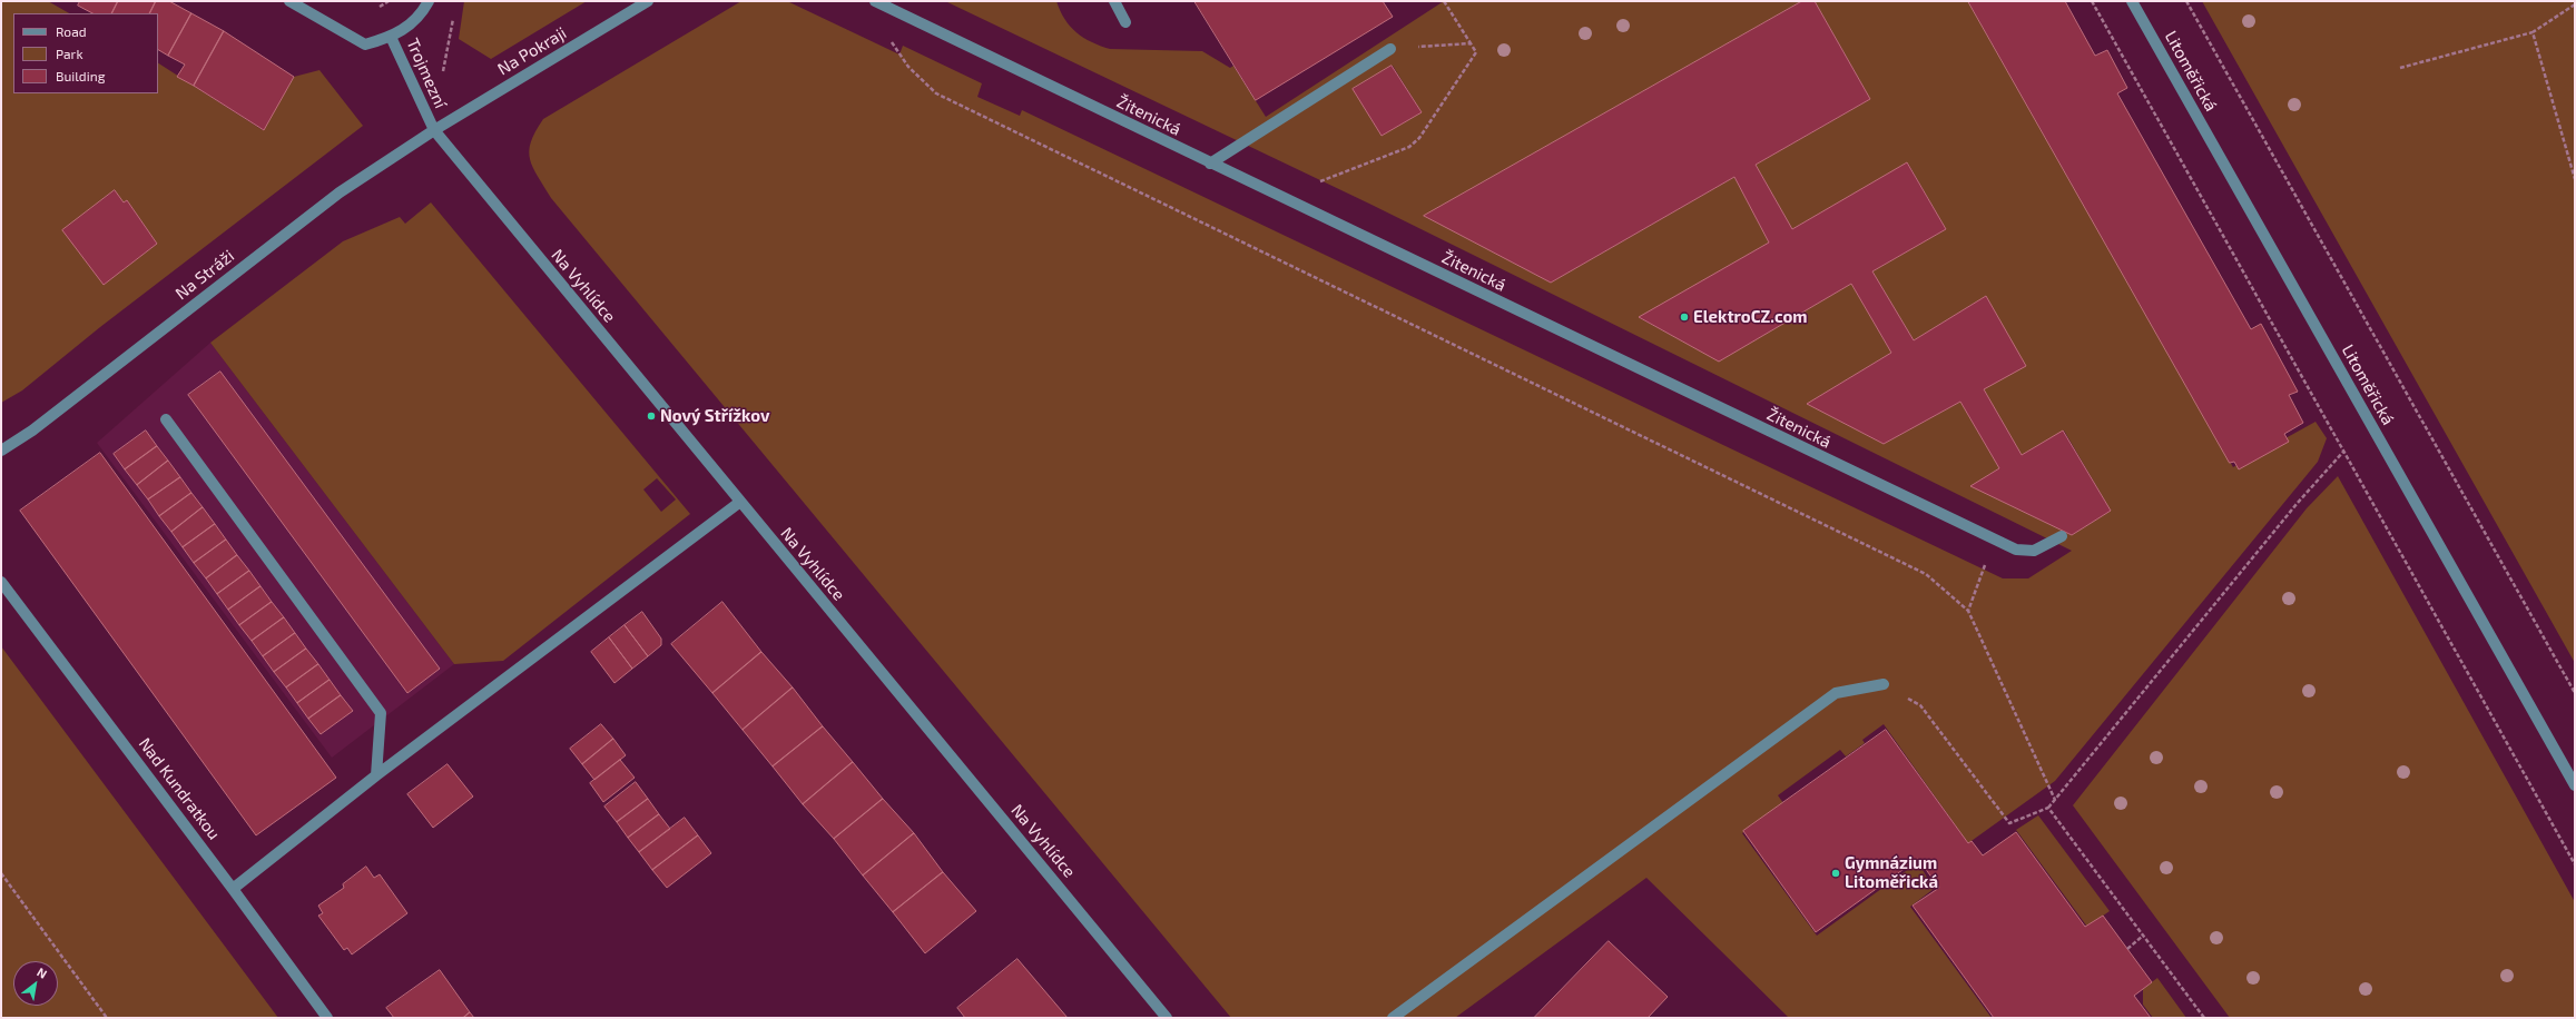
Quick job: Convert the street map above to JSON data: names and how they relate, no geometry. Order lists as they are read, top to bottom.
{
  "streets": {
    "street": [
      "Na Pokraji",
      "Litoměřická",
      "Trojmezní",
      "Žitenická",
      "Na Stráži",
      "Na Vyhlídce",
      "Nad Kundratkou"
    ]
  },
  "crossings": [
    ["Na Pokraji", "Trojmezní"],
    ["Na Pokraji", "Na Stráži"],
    ["Na Pokraji", "Na Vyhlídce"],
    ["Trojmezní", "Na Stráži"],
    ["Trojmezní", "Na Vyhlídce"],
    ["Na Stráži", "Na Vyhlídce"]
  ],
  "places": ["ElektroCZ.com", "Nový Střížkov", "Gymnázium Litoměřická"],
  "legend": ["Road", "Park", "Building"],
  "north": "top right"
}
